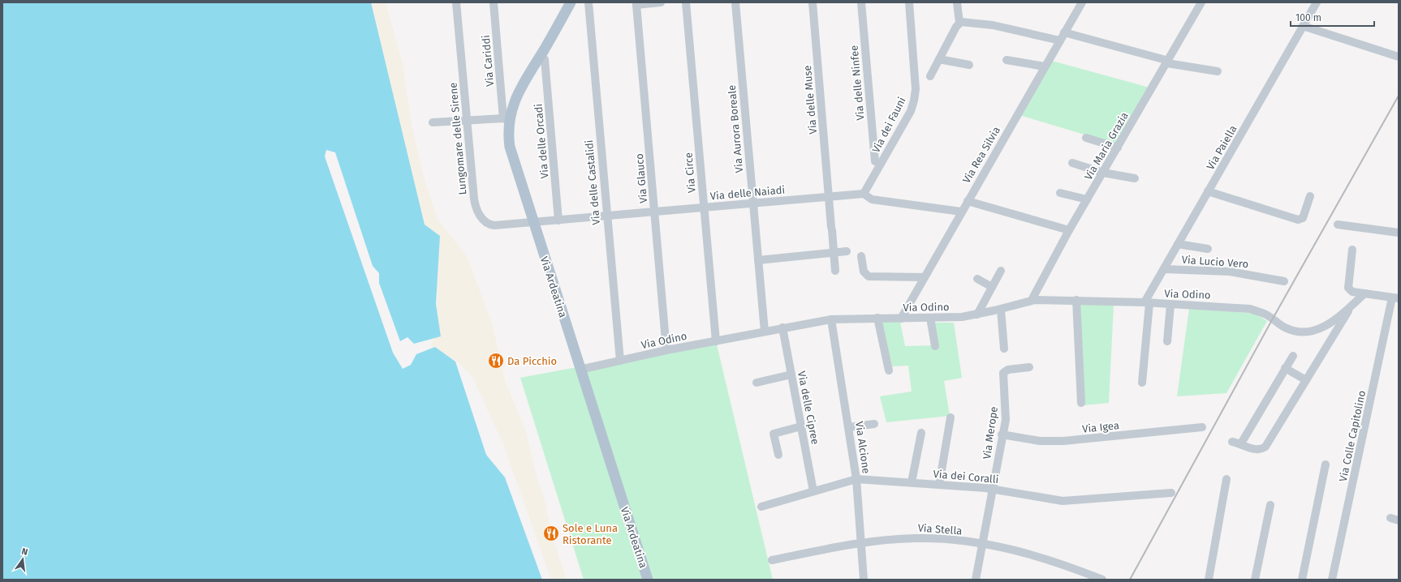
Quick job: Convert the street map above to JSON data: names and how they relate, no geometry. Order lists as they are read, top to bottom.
{
  "streets": {
    "main road": ["Via Ardeatina"],
    "street": [
      "Via Cariddi",
      "Via delle Ninfee",
      "Via delle Muse",
      "Via dei Fauni",
      "Via Aurora Boreale",
      "Lungomare delle Sirene",
      "Via delle Orcadi",
      "Via Maria Grazia",
      "Via Paiella",
      "Via Rea Silvia",
      "Via Circe",
      "Via Glauco",
      "Via delle Castalidi",
      "Via delle Naiadi",
      "Via Lucio Vero",
      "Via Odino",
      "Via delle Cipree",
      "Via Igea",
      "Via Merope",
      "Via Colle Capitolino",
      "Via Alcione",
      "Via dei Coralli",
      "Via Stella"
    ]
  },
  "crossings": [
    ["Via Cariddi", "Via Ardeatina"],
    ["Via delle Muse", "Via delle Naiadi"],
    ["Via dei Fauni", "Via delle Naiadi"],
    ["Via Aurora Boreale", "Via delle Naiadi"],
    ["Via Aurora Boreale", "Via Odino"],
    ["Lungomare delle Sirene", "Via delle Naiadi"],
    ["Lungomare delle Sirene", "Via Ardeatina"],
    ["Via delle Orcadi", "Via delle Naiadi"],
    ["Via Maria Grazia", "Via Odino"],
    ["Via Paiella", "Via Lucio Vero"],
    ["Via Paiella", "Via Odino"],
    ["Via Rea Silvia", "Via delle Naiadi"],
    ["Via Rea Silvia", "Via Odino"],
    ["Via Circe", "Via delle Naiadi"],
    ["Via Circe", "Via Odino"],
    ["Via Glauco", "Via delle Naiadi"],
    ["Via Glauco", "Via Odino"],
    ["Via delle Castalidi", "Via delle Naiadi"],
    ["Via delle Castalidi", "Via Odino"],
    ["Via delle Naiadi", "Via Ardeatina"],
    ["Via Ardeatina", "Via Odino"],
    ["Via Odino", "Via delle Cipree"],
    ["Via Odino", "Via Alcione"],
    ["Via delle Cipree", "Via dei Coralli"],
    ["Via Igea", "Via Merope"],
    ["Via Merope", "Via dei Coralli"],
    ["Via Merope", "Via Stella"],
    ["Via Alcione", "Via dei Coralli"],
    ["Via Alcione", "Via Stella"]
  ],
  "places": {
    "restaurant": ["Da Picchio", "Sole e Luna Ristorante"]
  },
  "scale_bar": "100 m",
  "north": "top"
}
